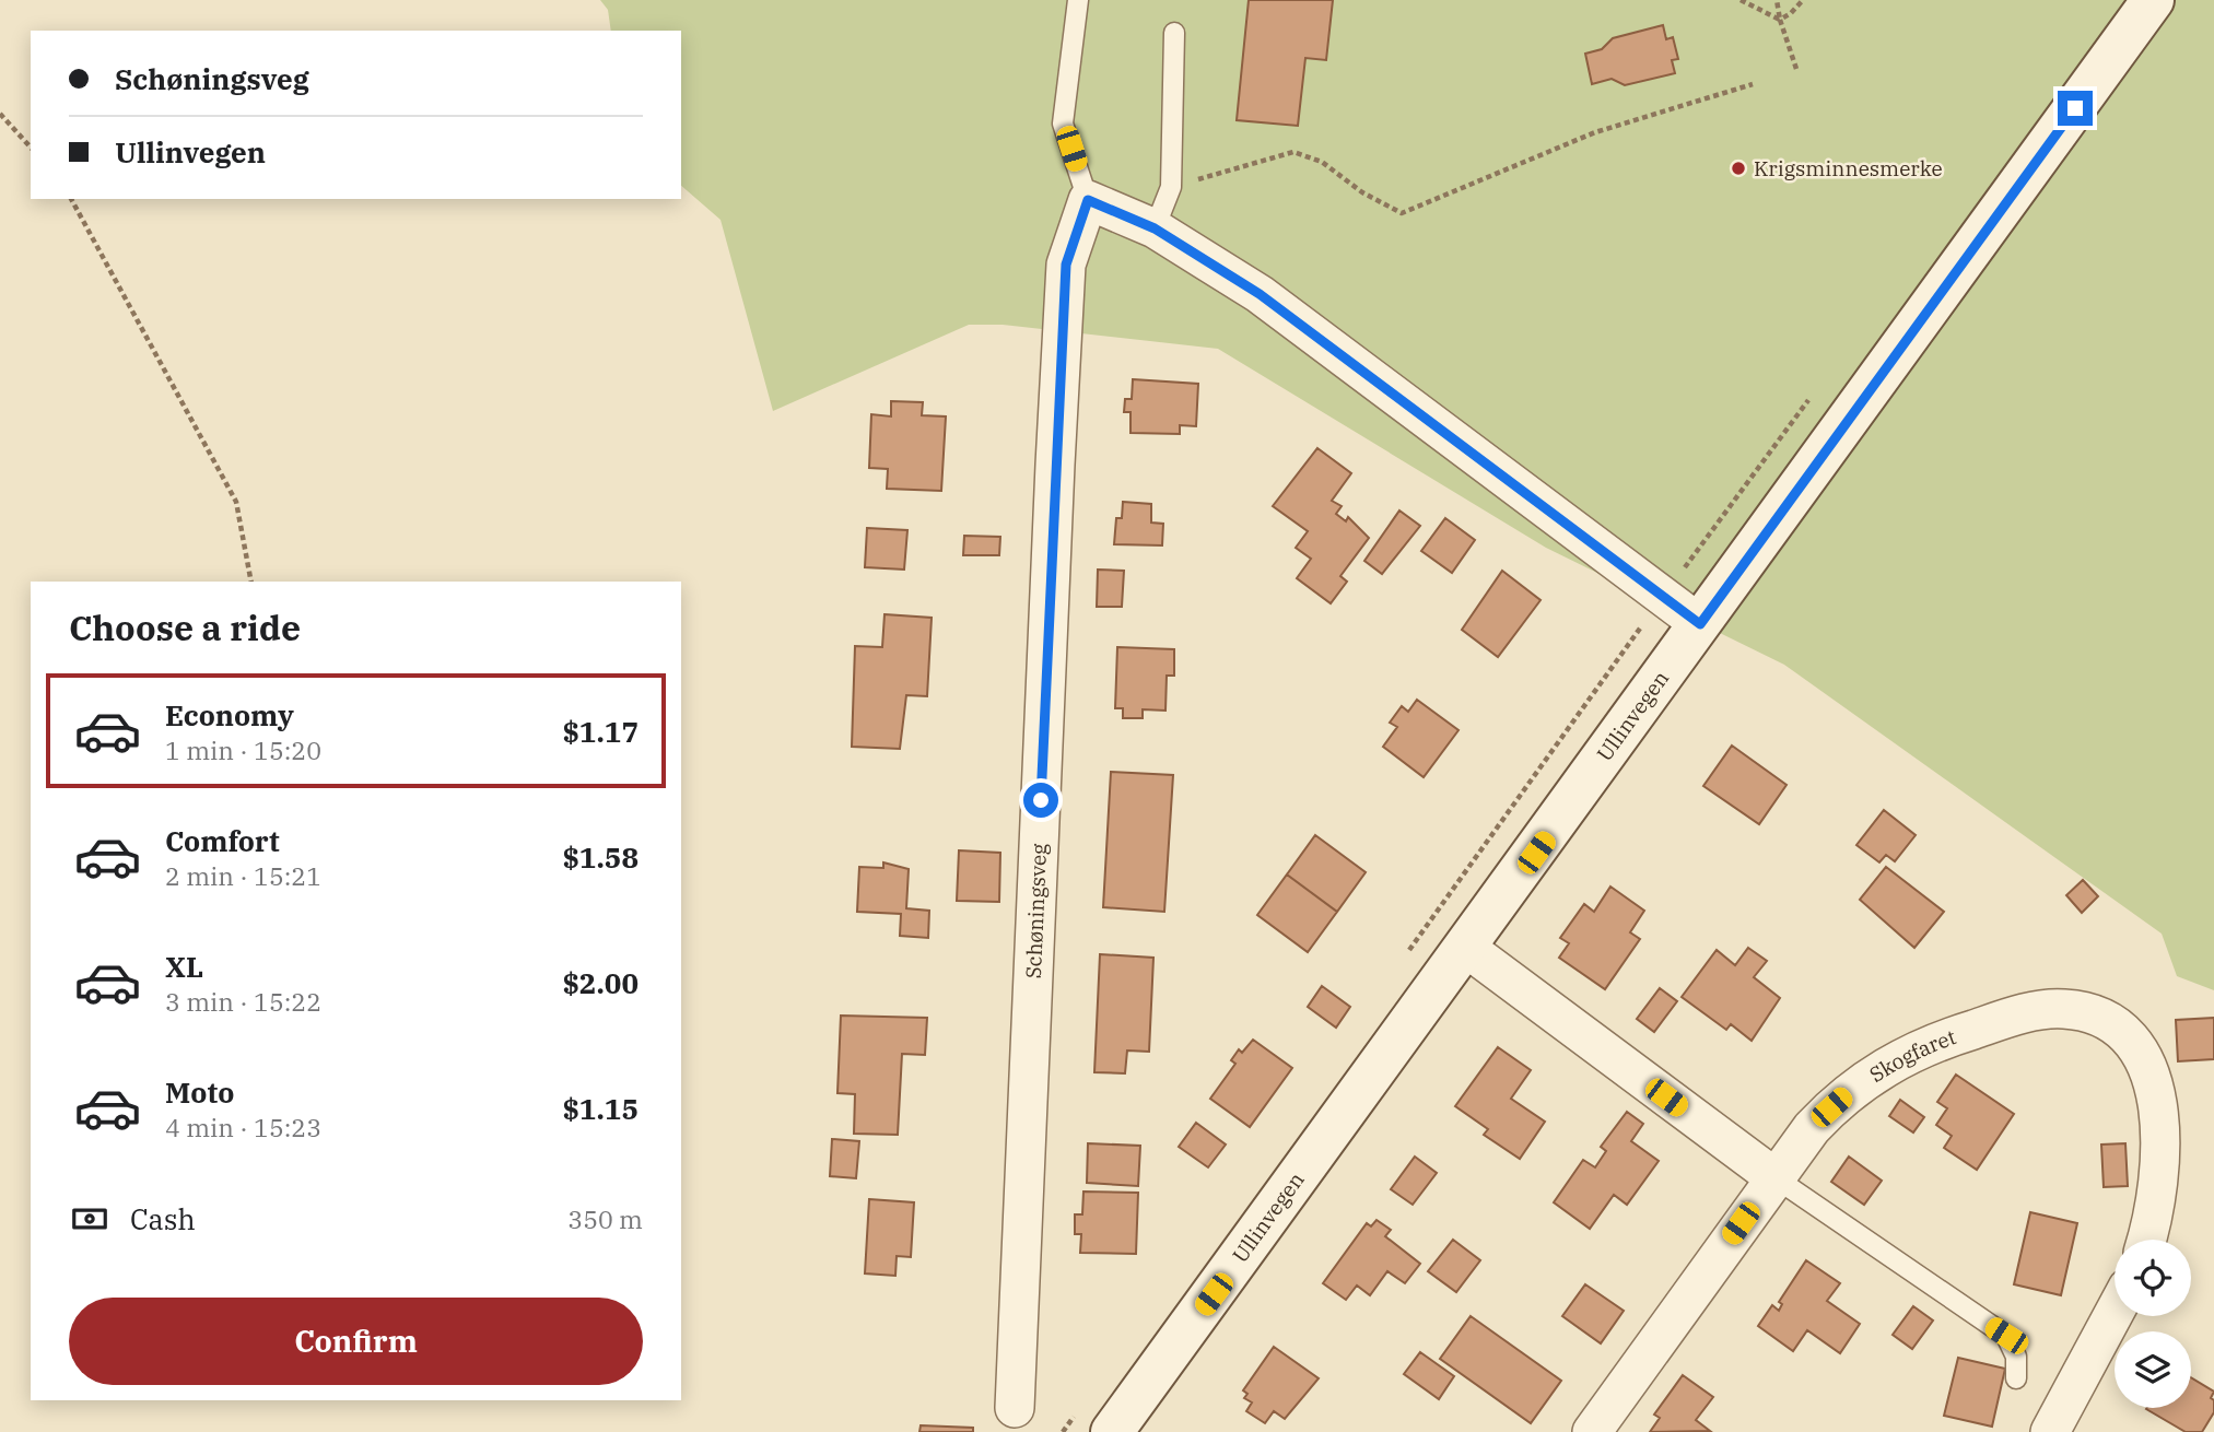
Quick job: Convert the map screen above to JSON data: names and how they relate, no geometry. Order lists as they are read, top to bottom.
{
  "streets": {
    "main road": ["Ullinvegen"],
    "street": ["Schøningsveg", "Skogfaret"]
  },
  "places": ["Krigsminnesmerke"],
  "page": {
    "banner": ["Schøningsveg", "Ullinvegen"],
    "heading": "Choose a ride",
    "list": [
      {
        "name": "Economy",
        "note": "1 min · 15:20",
        "value": "$1.17"
      },
      {
        "name": "Comfort",
        "note": "2 min · 15:21",
        "value": "$1.58"
      },
      {
        "name": "XL",
        "note": "3 min · 15:22",
        "value": "$2.00"
      },
      {
        "name": "Moto",
        "note": "4 min · 15:23",
        "value": "$1.15"
      }
    ],
    "pay": ["Cash", "350 m"],
    "buttons": "Confirm"
  }
}
